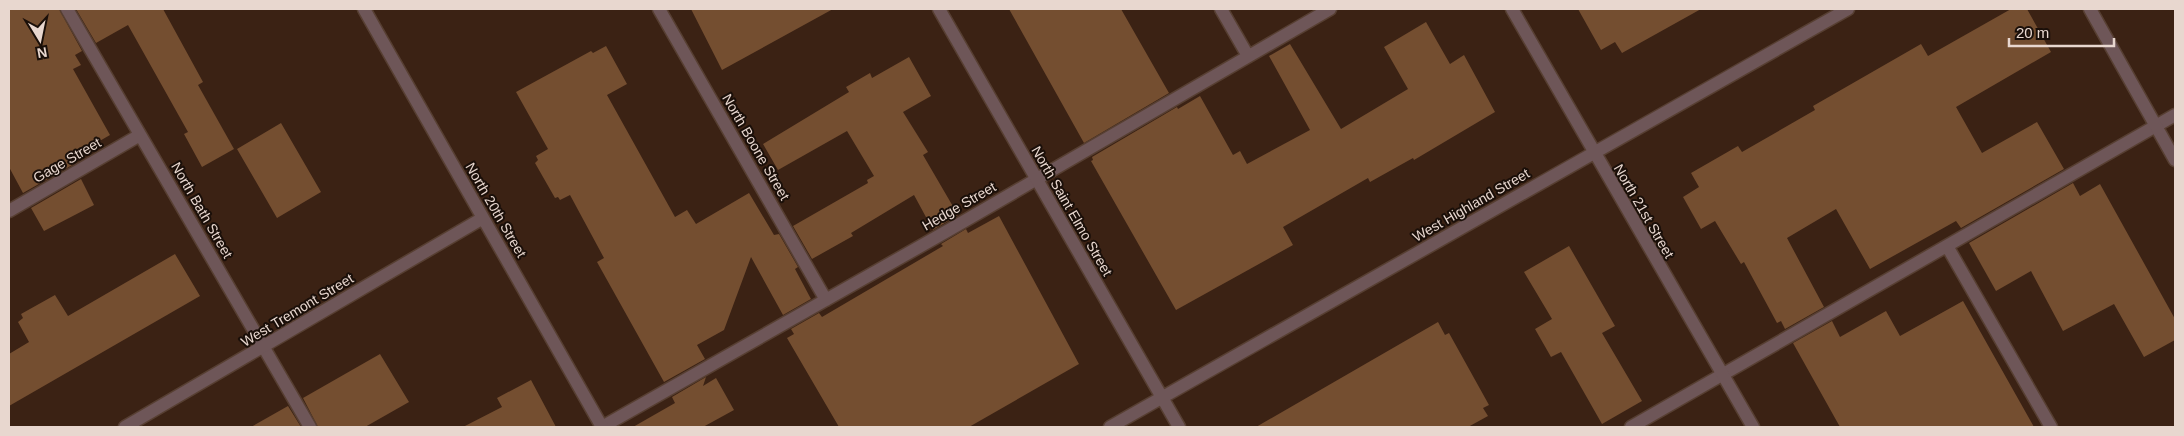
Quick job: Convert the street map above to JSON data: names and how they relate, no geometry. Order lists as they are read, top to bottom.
{
  "streets": {
    "street": [
      "North Boone Street",
      "Gage Street",
      "West Highland Street",
      "Hedge Street",
      "North Bath Street",
      "North 20th Street",
      "North Saint Elmo Street",
      "North 21st Street",
      "West Tremont Street"
    ]
  },
  "crossings": [
    ["North Boone Street", "Hedge Street"],
    ["Gage Street", "North Bath Street"],
    ["West Highland Street", "North Saint Elmo Street"],
    ["West Highland Street", "North 21st Street"],
    ["Hedge Street", "North 20th Street"],
    ["Hedge Street", "North Saint Elmo Street"],
    ["North Bath Street", "West Tremont Street"],
    ["North 20th Street", "West Tremont Street"]
  ],
  "scale_bar": "20 m",
  "north": "bottom"
}
